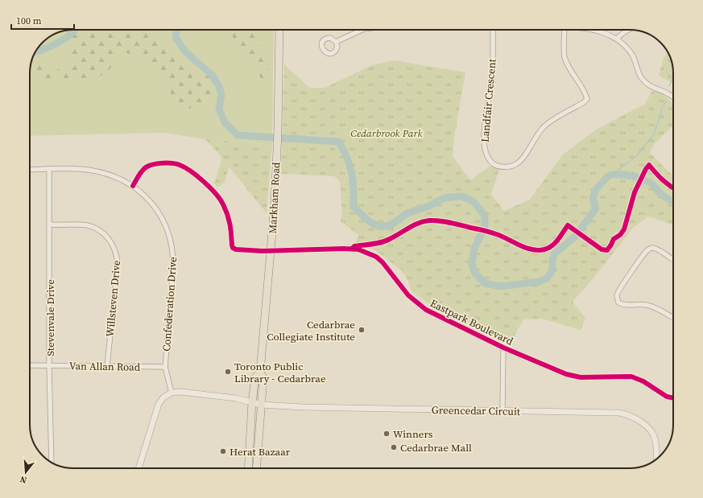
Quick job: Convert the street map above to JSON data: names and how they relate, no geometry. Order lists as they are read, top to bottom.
{
  "streets": {
    "main road": ["Markham Road"],
    "street": [
      "Landfair Crescent",
      "Willsteven Drive",
      "Confederation Drive",
      "Stevenvale Drive",
      "Eastpark Boulevard",
      "Van Allan Road",
      "Greencedar Circuit"
    ]
  },
  "crossings": [
    ["Markham Road", "Eastpark Boulevard"],
    ["Markham Road", "Greencedar Circuit"],
    ["Willsteven Drive", "Stevenvale Drive"],
    ["Willsteven Drive", "Van Allan Road"],
    ["Confederation Drive", "Stevenvale Drive"],
    ["Confederation Drive", "Eastpark Boulevard"],
    ["Confederation Drive", "Van Allan Road"],
    ["Confederation Drive", "Greencedar Circuit"],
    ["Stevenvale Drive", "Van Allan Road"]
  ],
  "parks": ["Cedarbrook Park"],
  "places": [
    "Cedarbrae Collegiate Institute",
    "Toronto Public Library - Cedarbrae",
    "Winners",
    "Cedarbrae Mall",
    "Herat Bazaar"
  ],
  "scale_bar": "100 m",
  "north": "bottom"
}
